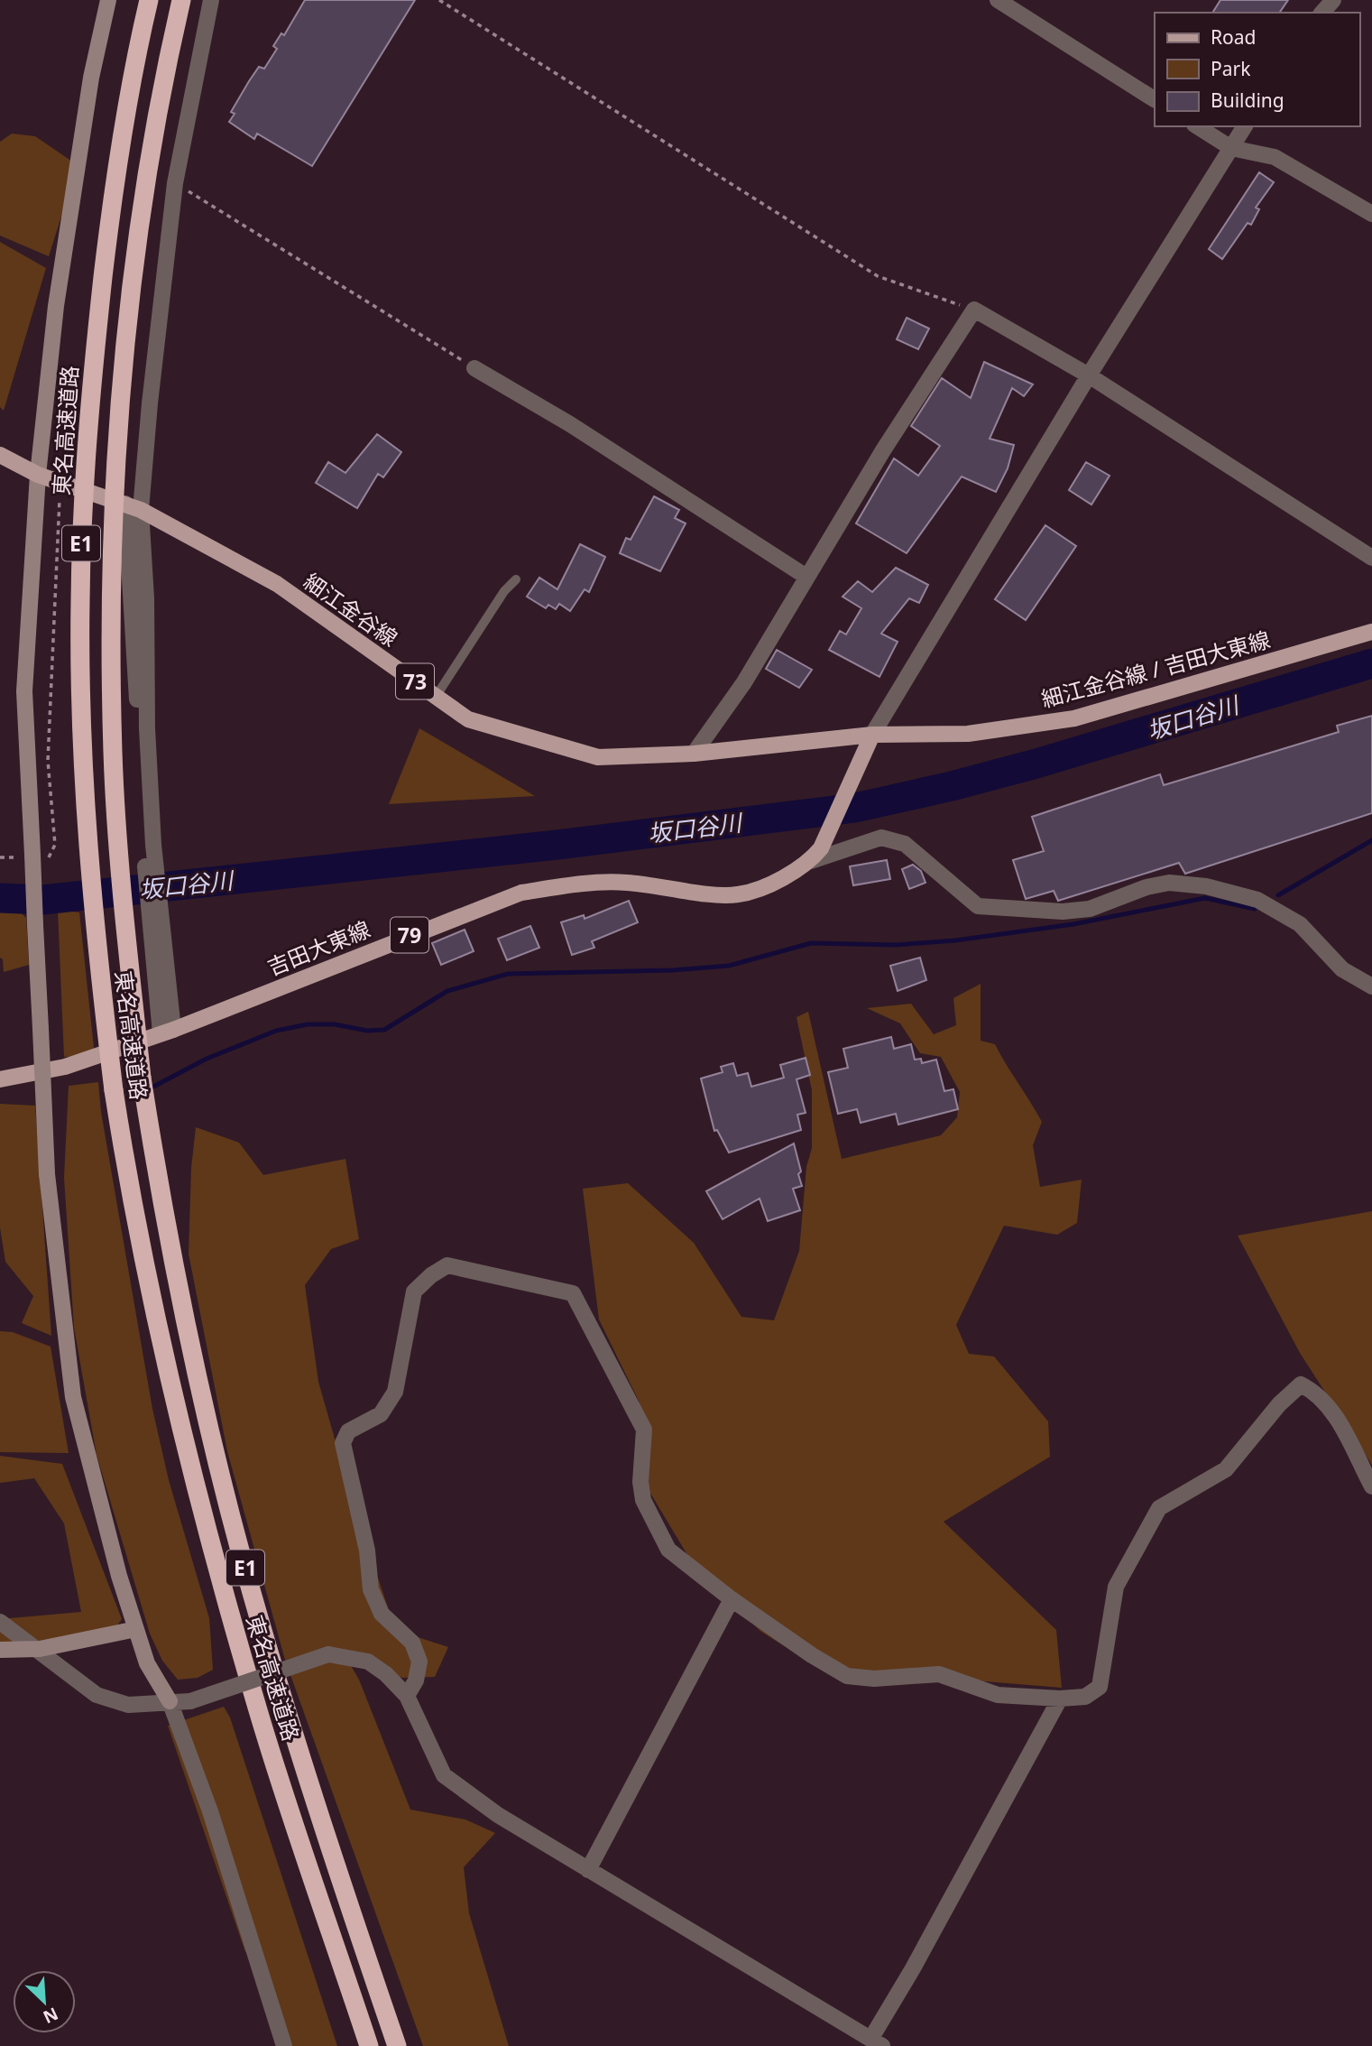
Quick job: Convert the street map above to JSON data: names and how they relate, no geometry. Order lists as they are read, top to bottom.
{
  "streets": {
    "highway": ["東名高速道路", "E1"],
    "main road": [
      "細江金谷線",
      "細江金谷線 / 吉田大東線",
      "73",
      "79",
      "吉田大東線"
    ]
  },
  "crossings": [
    ["細江金谷線", "細江金谷線 / 吉田大東線"]
  ],
  "water": ["坂口谷川"],
  "legend": ["Road", "Park", "Building"],
  "north": "bottom right"
}
